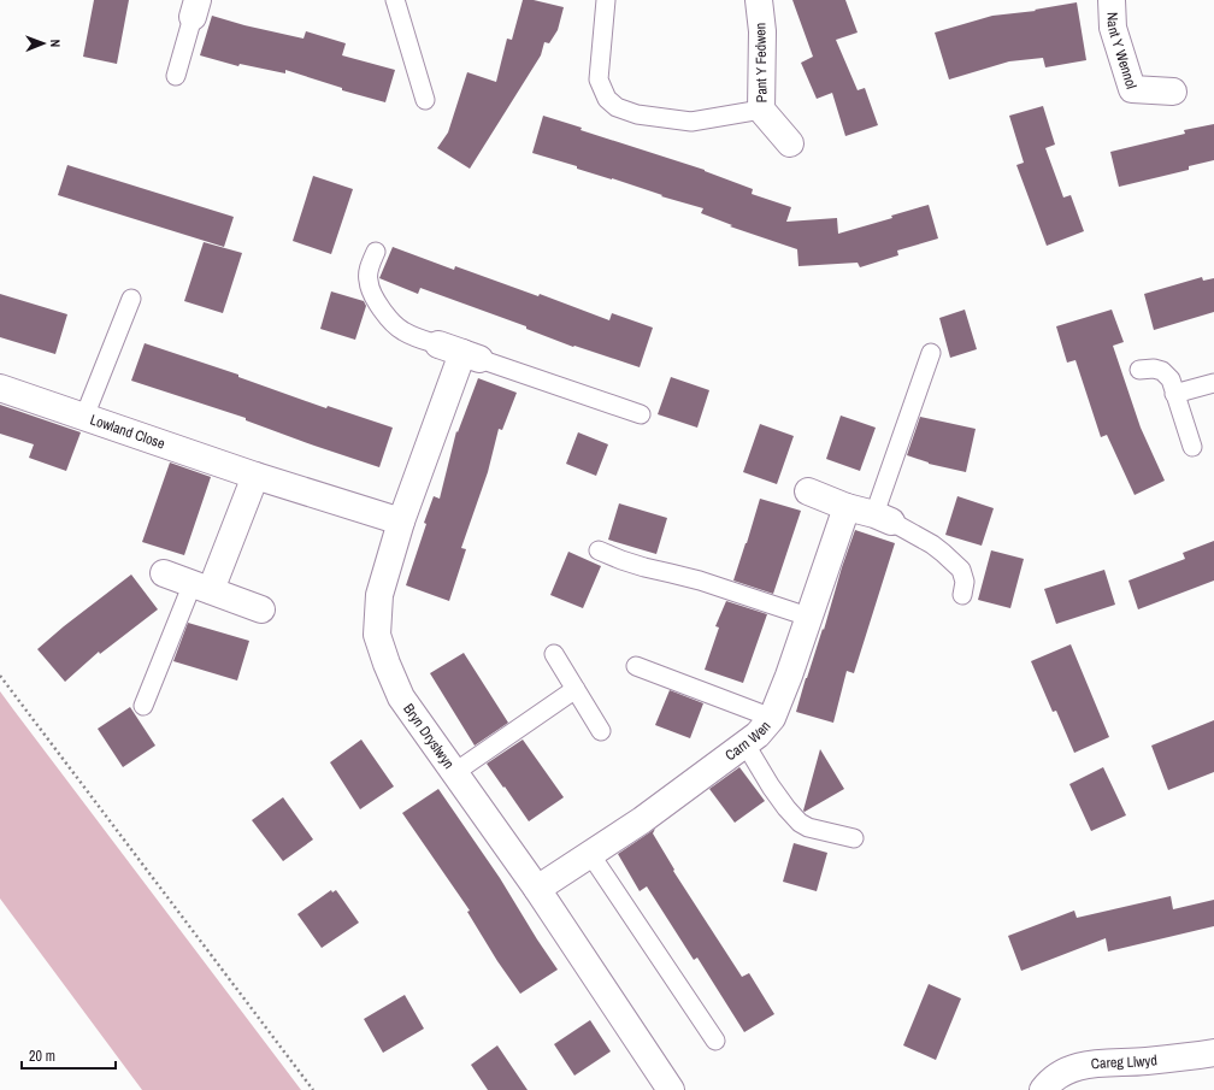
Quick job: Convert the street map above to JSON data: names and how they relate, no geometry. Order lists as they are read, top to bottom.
{
  "streets": {
    "street": [
      "Nant Y Wennol",
      "Pant Y Fedwen",
      "Lowland Close",
      "Bryn Dryslwyn",
      "Carn Wen",
      "Careg Llwyd"
    ]
  },
  "crossings": [
    ["Lowland Close", "Bryn Dryslwyn"],
    ["Bryn Dryslwyn", "Carn Wen"]
  ],
  "scale_bar": "20 m",
  "north": "right"
}
